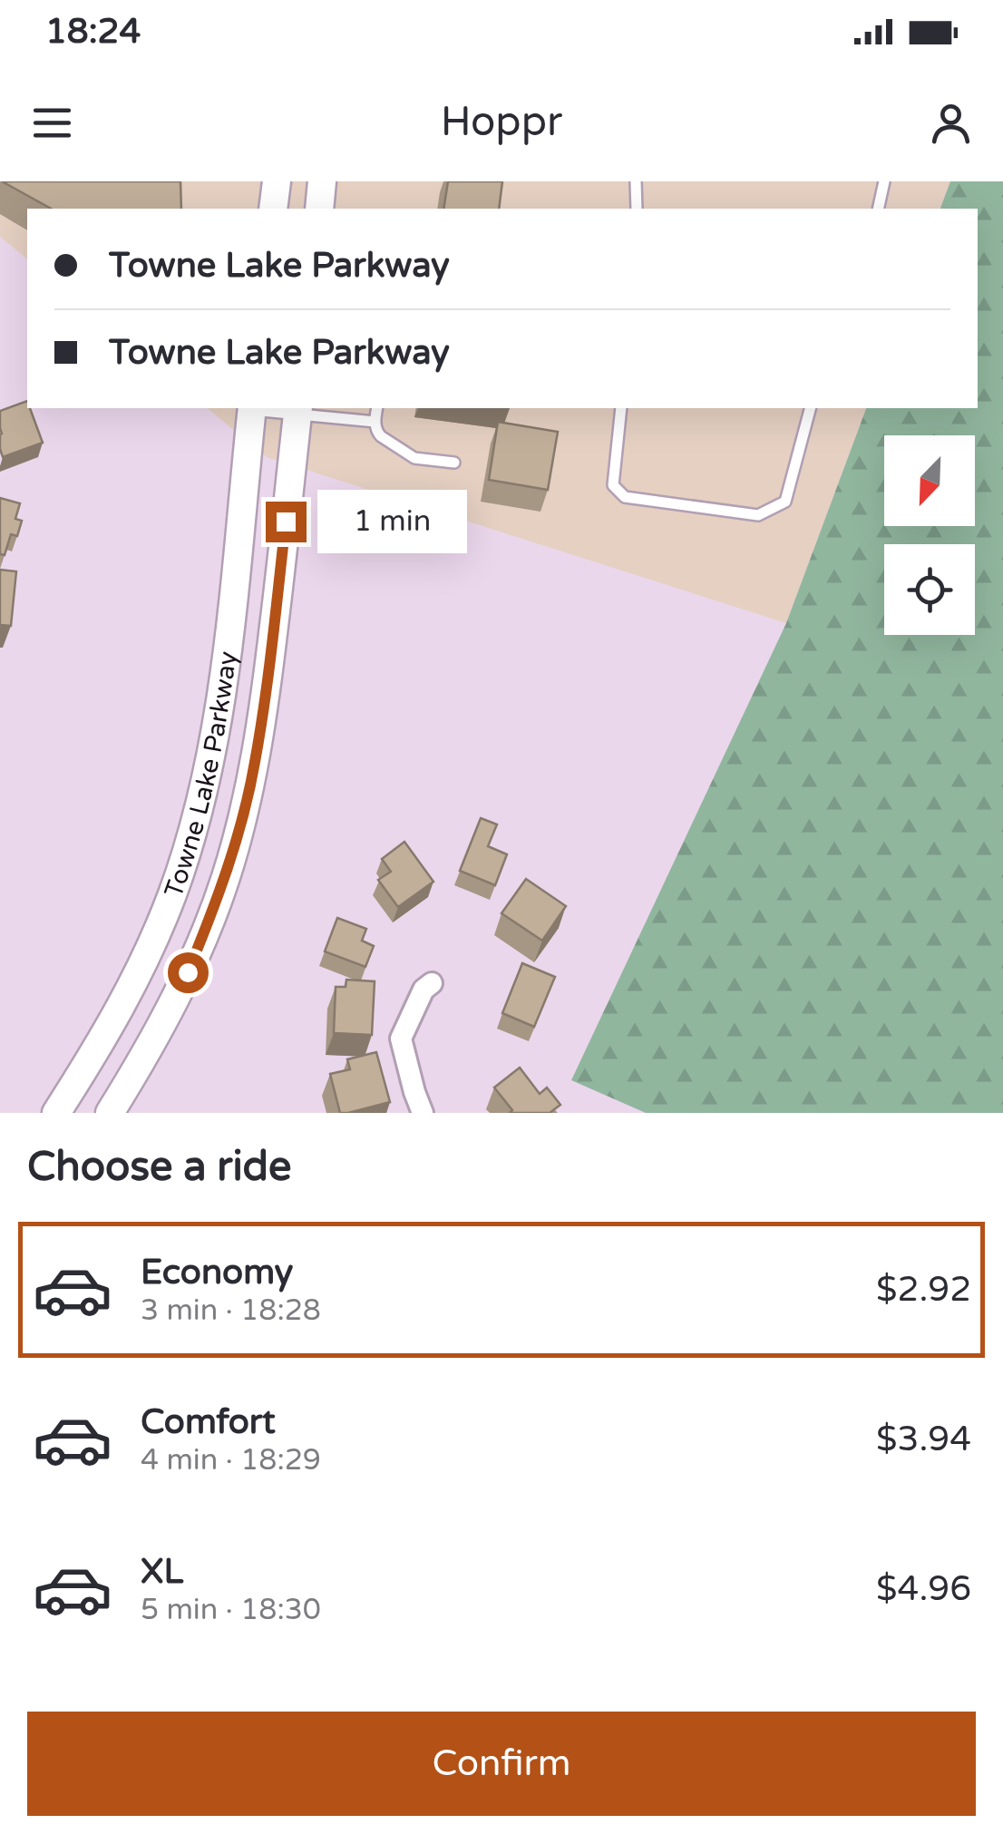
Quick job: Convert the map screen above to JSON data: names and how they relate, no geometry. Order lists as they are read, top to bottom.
{
  "streets": {
    "main road": ["Towne Lake Parkway"]
  },
  "north": "bottom left",
  "page": {
    "status": "18:24",
    "header": "Hoppr",
    "banner": ["Towne Lake Parkway", "Towne Lake Parkway"],
    "bubble": "1 min",
    "heading": "Choose a ride",
    "list": [
      {
        "name": "Economy",
        "note": "3 min · 18:28",
        "value": "$2.92"
      },
      {
        "name": "Comfort",
        "note": "4 min · 18:29",
        "value": "$3.94"
      },
      {
        "name": "XL",
        "note": "5 min · 18:30",
        "value": "$4.96"
      }
    ],
    "buttons": "Confirm"
  }
}
